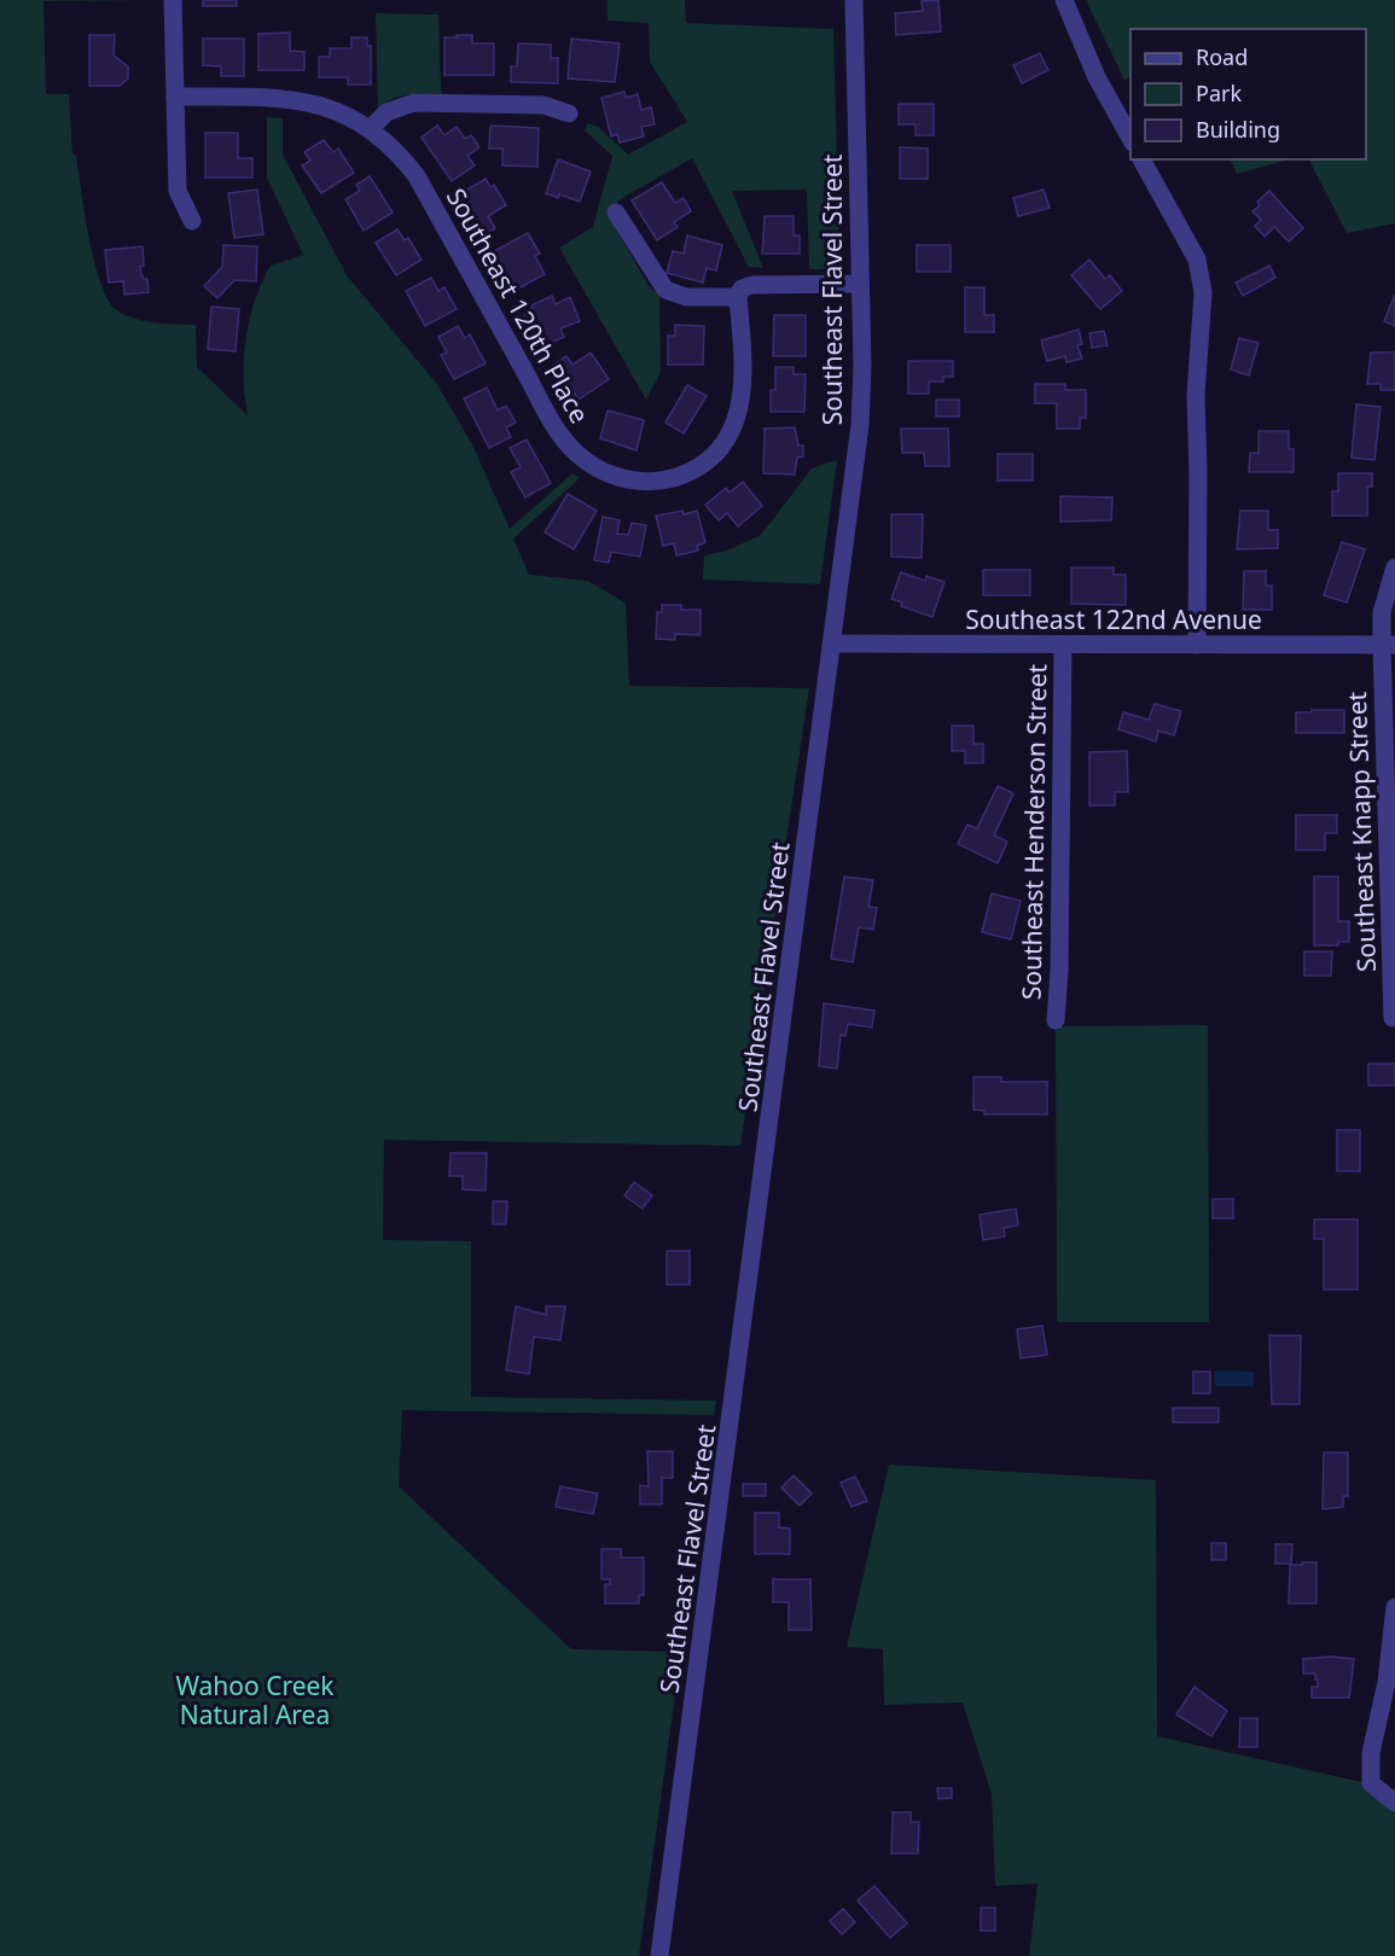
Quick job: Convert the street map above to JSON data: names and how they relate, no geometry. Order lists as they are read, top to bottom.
{
  "streets": {
    "street": [
      "Southeast Flavel Street",
      "Southeast 120th Place",
      "Southeast 122nd Avenue",
      "Southeast Henderson Street",
      "Southeast Knapp Street"
    ]
  },
  "crossings": [
    ["Southeast Flavel Street", "Southeast 122nd Avenue"],
    ["Southeast 122nd Avenue", "Southeast Henderson Street"],
    ["Southeast 122nd Avenue", "Southeast Knapp Street"]
  ],
  "parks": ["Wahoo Creek Natural Area"],
  "legend": ["Road", "Park", "Building"]
}
